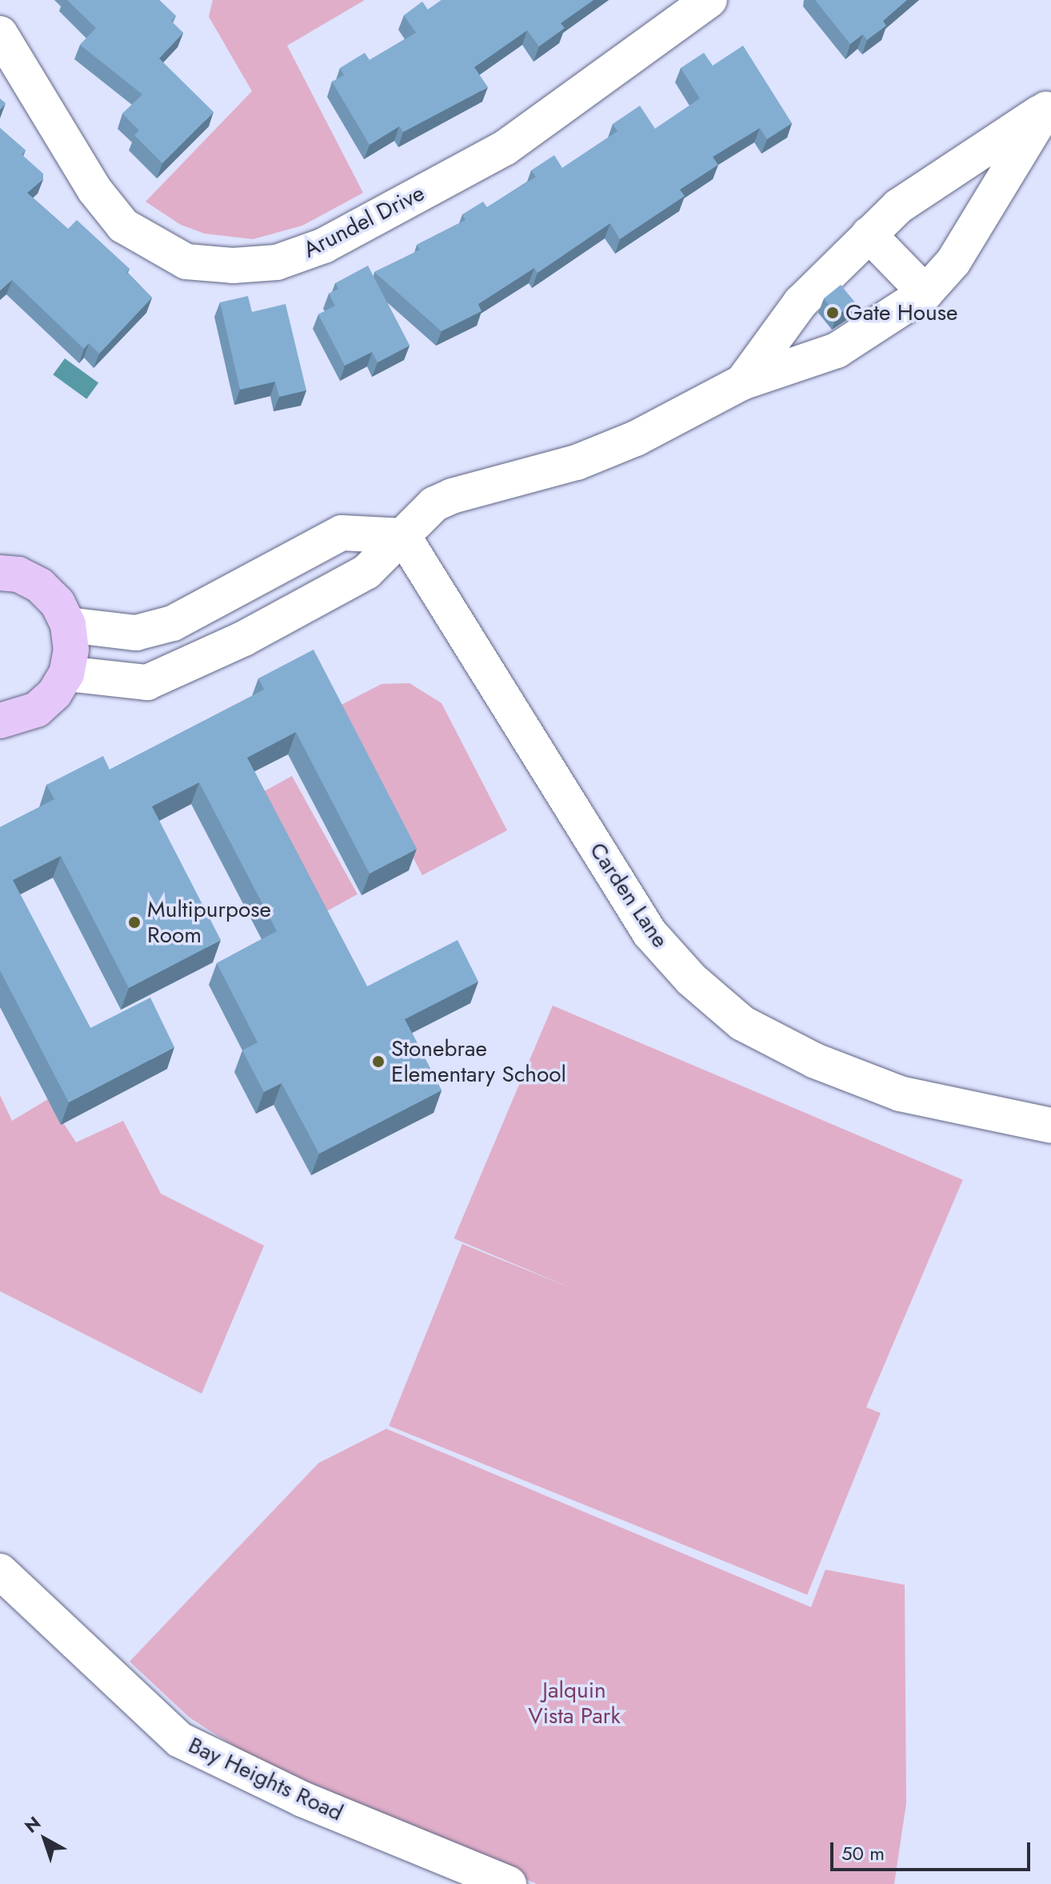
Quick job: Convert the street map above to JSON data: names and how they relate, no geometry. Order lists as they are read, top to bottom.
{
  "streets": {
    "street": ["Arundel Drive", "Carden Lane", "Bay Heights Road"]
  },
  "parks": ["Jalquin Vista Park"],
  "places": ["Gate House", "Multipurpose Room", "Stonebrae Elementary School"],
  "scale_bar": "50 m",
  "north": "top left"
}
